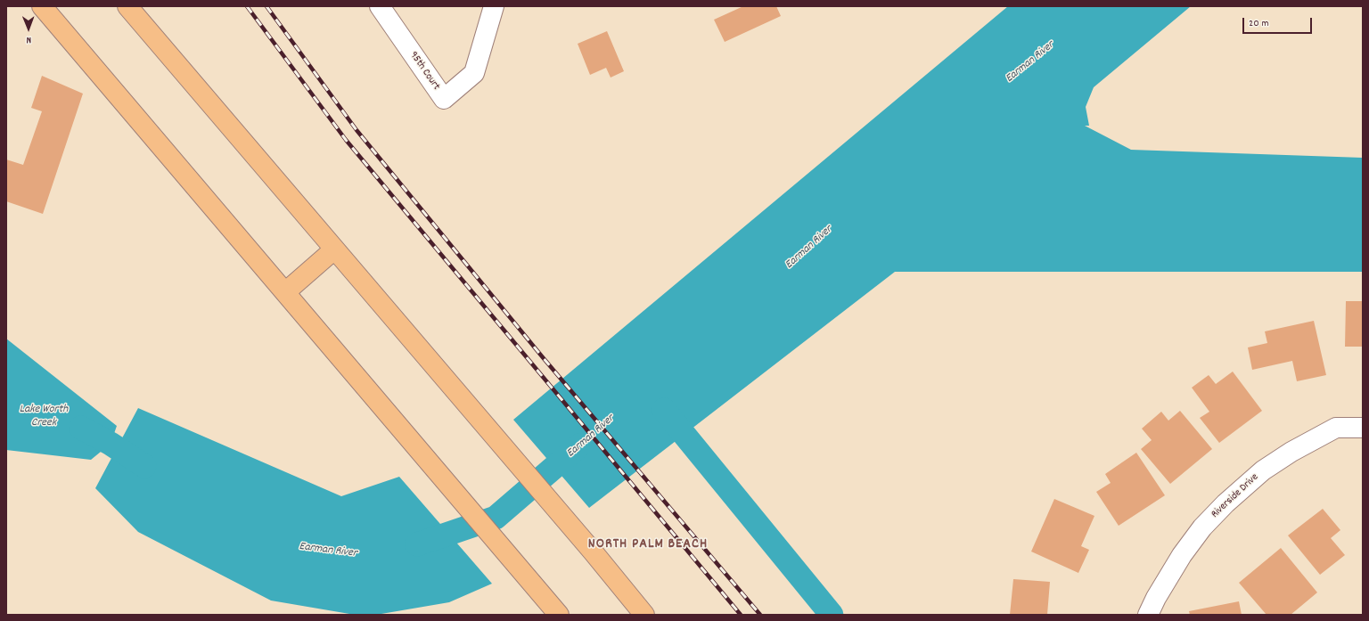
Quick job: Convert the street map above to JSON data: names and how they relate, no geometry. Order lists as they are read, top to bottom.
{
  "streets": {
    "street": ["95th Court", "Riverside Drive"]
  },
  "districts": ["NORTH PALM BEACH"],
  "water": ["Earman River", "Lake Worth Creek"],
  "scale_bar": "20 m",
  "north": "bottom"
}
